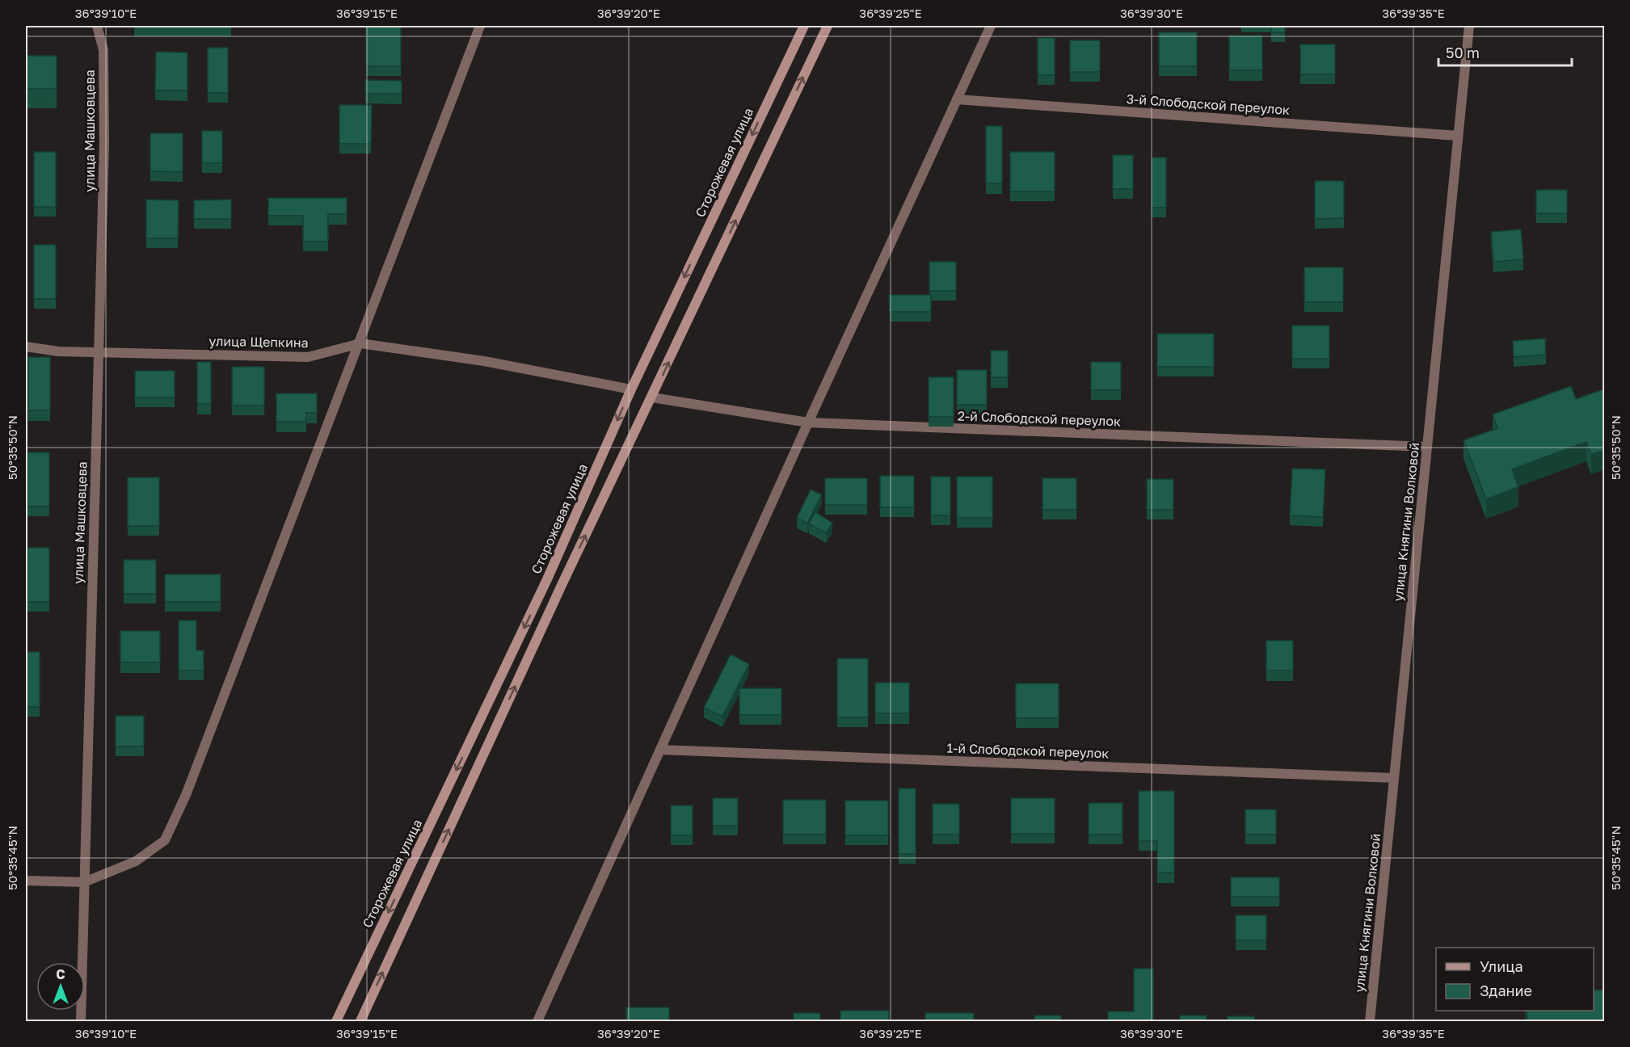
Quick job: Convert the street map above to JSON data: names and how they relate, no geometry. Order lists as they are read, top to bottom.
{
  "streets": {
    "main road": ["Сторожевая улица"],
    "street": [
      "3-й Слободской переулок",
      "улица Машковцева",
      "улица Щепкина",
      "2-й Слободской переулок",
      "улица Княгини Волковой",
      "1-й Слободской переулок"
    ]
  },
  "crossings": [
    ["3-й Слободской переулок", "улица Княгини Волковой"],
    ["улица Машковцева", "улица Щепкина"],
    ["Сторожевая улица", "улица Щепкина"],
    ["2-й Слободской переулок", "улица Княгини Волковой"],
    ["улица Княгини Волковой", "1-й Слободской переулок"]
  ],
  "legend": ["Улица", "Здание"],
  "scale_bar": "50 m",
  "north": "top",
  "coordinates": [
    "36°39'10\"E",
    "36°39'15\"E",
    "36°39'20\"E",
    "36°39'25\"E",
    "36°39'30\"E",
    "36°39'35\"E",
    "50°35'50\"N",
    "50°35'45\"N"
  ]
}
